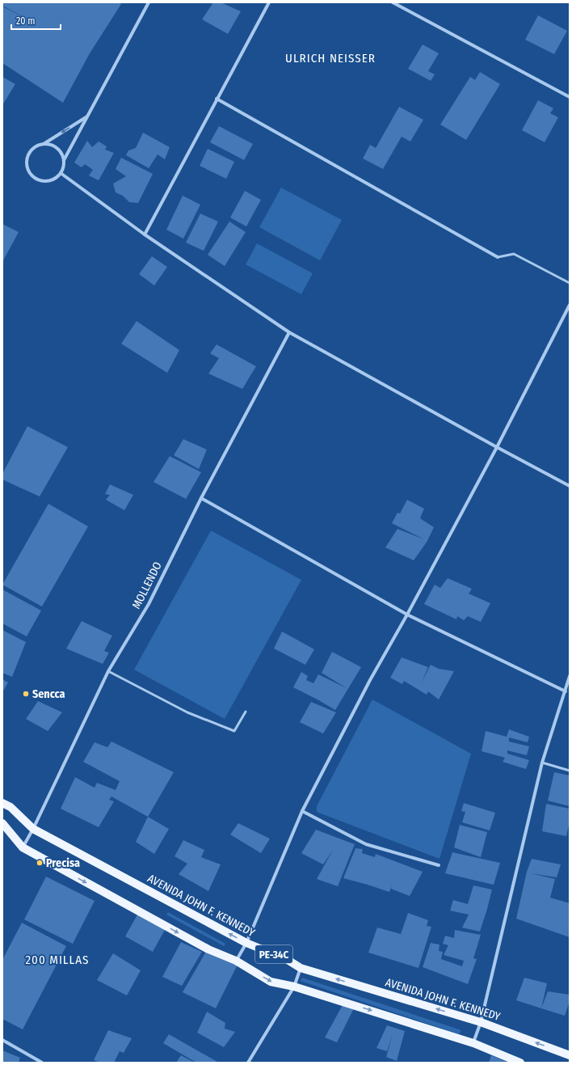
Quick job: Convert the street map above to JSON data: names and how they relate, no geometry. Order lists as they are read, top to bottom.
{
  "streets": {
    "main road": ["AVENIDA JOHN F. KENNEDY", "PE-34C"],
    "street": ["MOLLENDO"]
  },
  "crossings": [
    ["MOLLENDO", "AVENIDA JOHN F. KENNEDY"],
    ["MOLLENDO", "PE-34C"]
  ],
  "districts": ["ULRICH NEISSER", "200 MILLAS"],
  "places": ["Sencca", "Precisa"],
  "scale_bar": "20 m"
}
